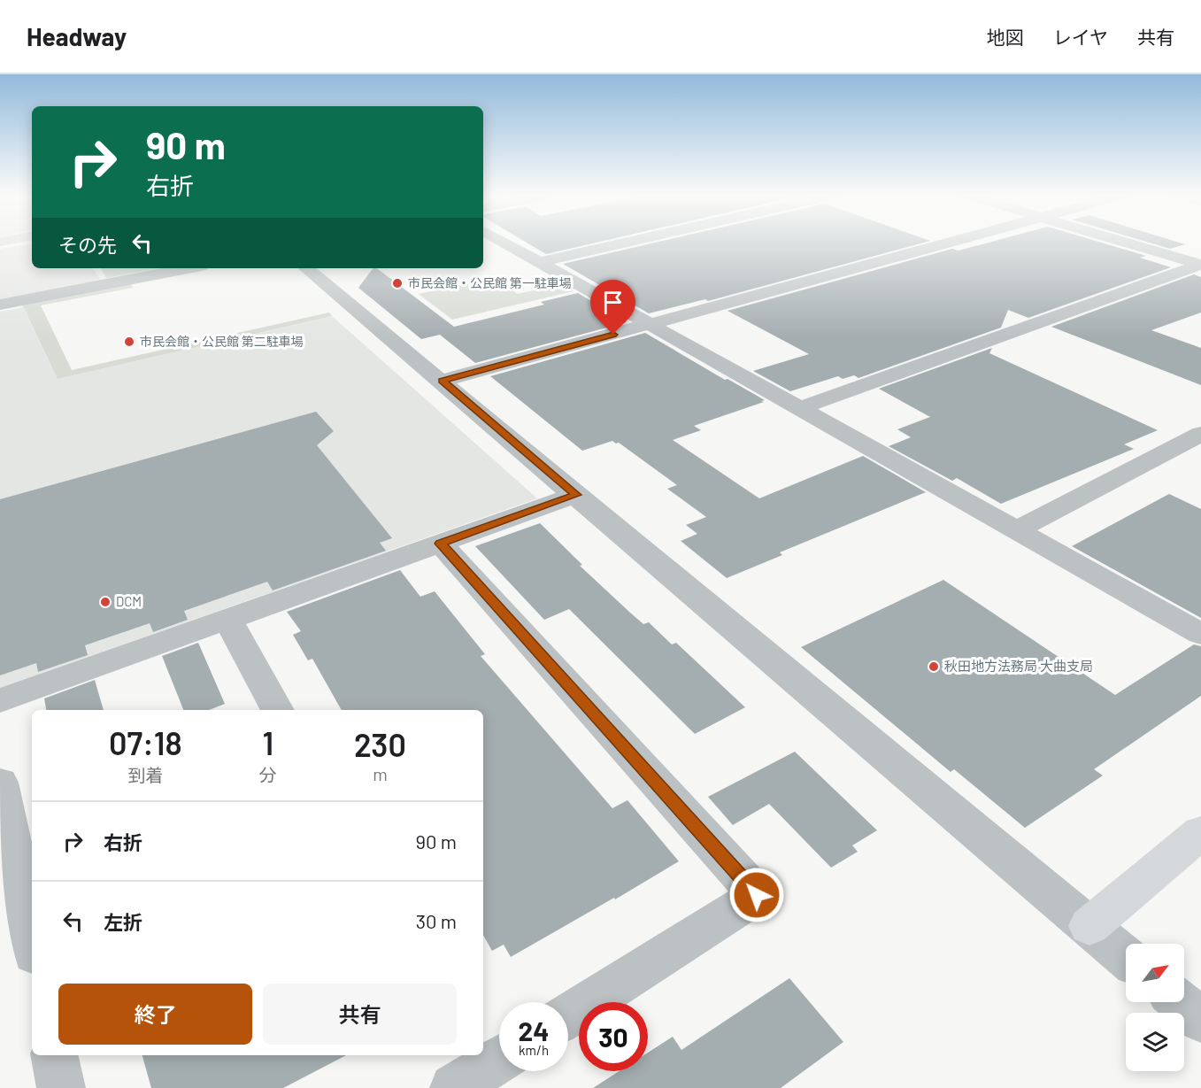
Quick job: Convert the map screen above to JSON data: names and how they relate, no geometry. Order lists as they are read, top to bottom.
{
  "places": [
    "市民会館・公民館 第一駐車場",
    "市民会館・公民館 第二駐車場",
    "DCM",
    "秋田地方法務局 大曲支局"
  ],
  "north": "top right",
  "page": {
    "header": "Headway",
    "nav": ["地図", "レイヤ", "共有"],
    "turn": ["90 m", "右折"],
    "then": "その先",
    "eta": [
      "07:18",
      "到着",
      "1",
      "分",
      "230",
      "m"
    ],
    "list": [
      {
        "name": "右折",
        "value": "90 m"
      },
      {
        "name": "左折",
        "value": "30 m"
      }
    ],
    "buttons": ["終了", "共有"],
    "speed": "24 km/h",
    "limit": "30"
  }
}
